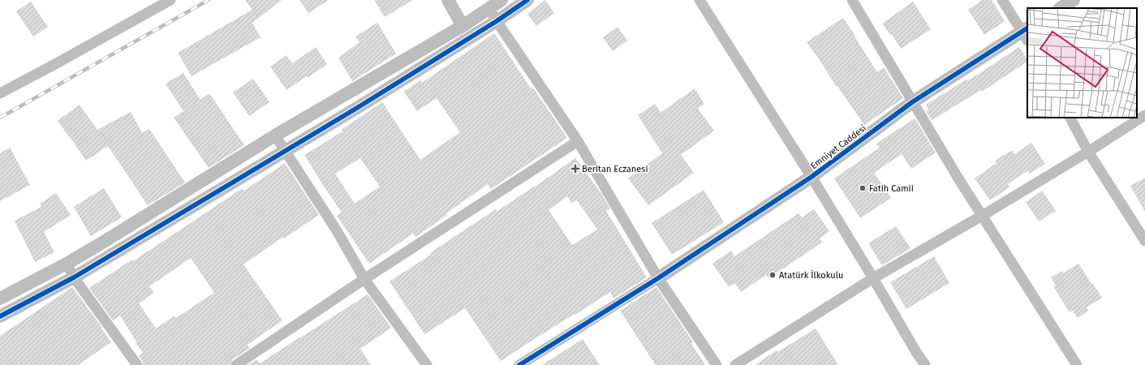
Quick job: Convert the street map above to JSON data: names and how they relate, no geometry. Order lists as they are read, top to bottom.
{
  "streets": {
    "street": ["Emniyet Caddesi"]
  },
  "places": {
    "health": ["Beritan Eczanesi"],
    "other": ["Fatih Camii", "Atatürk İlkokulu"]
  }
}
